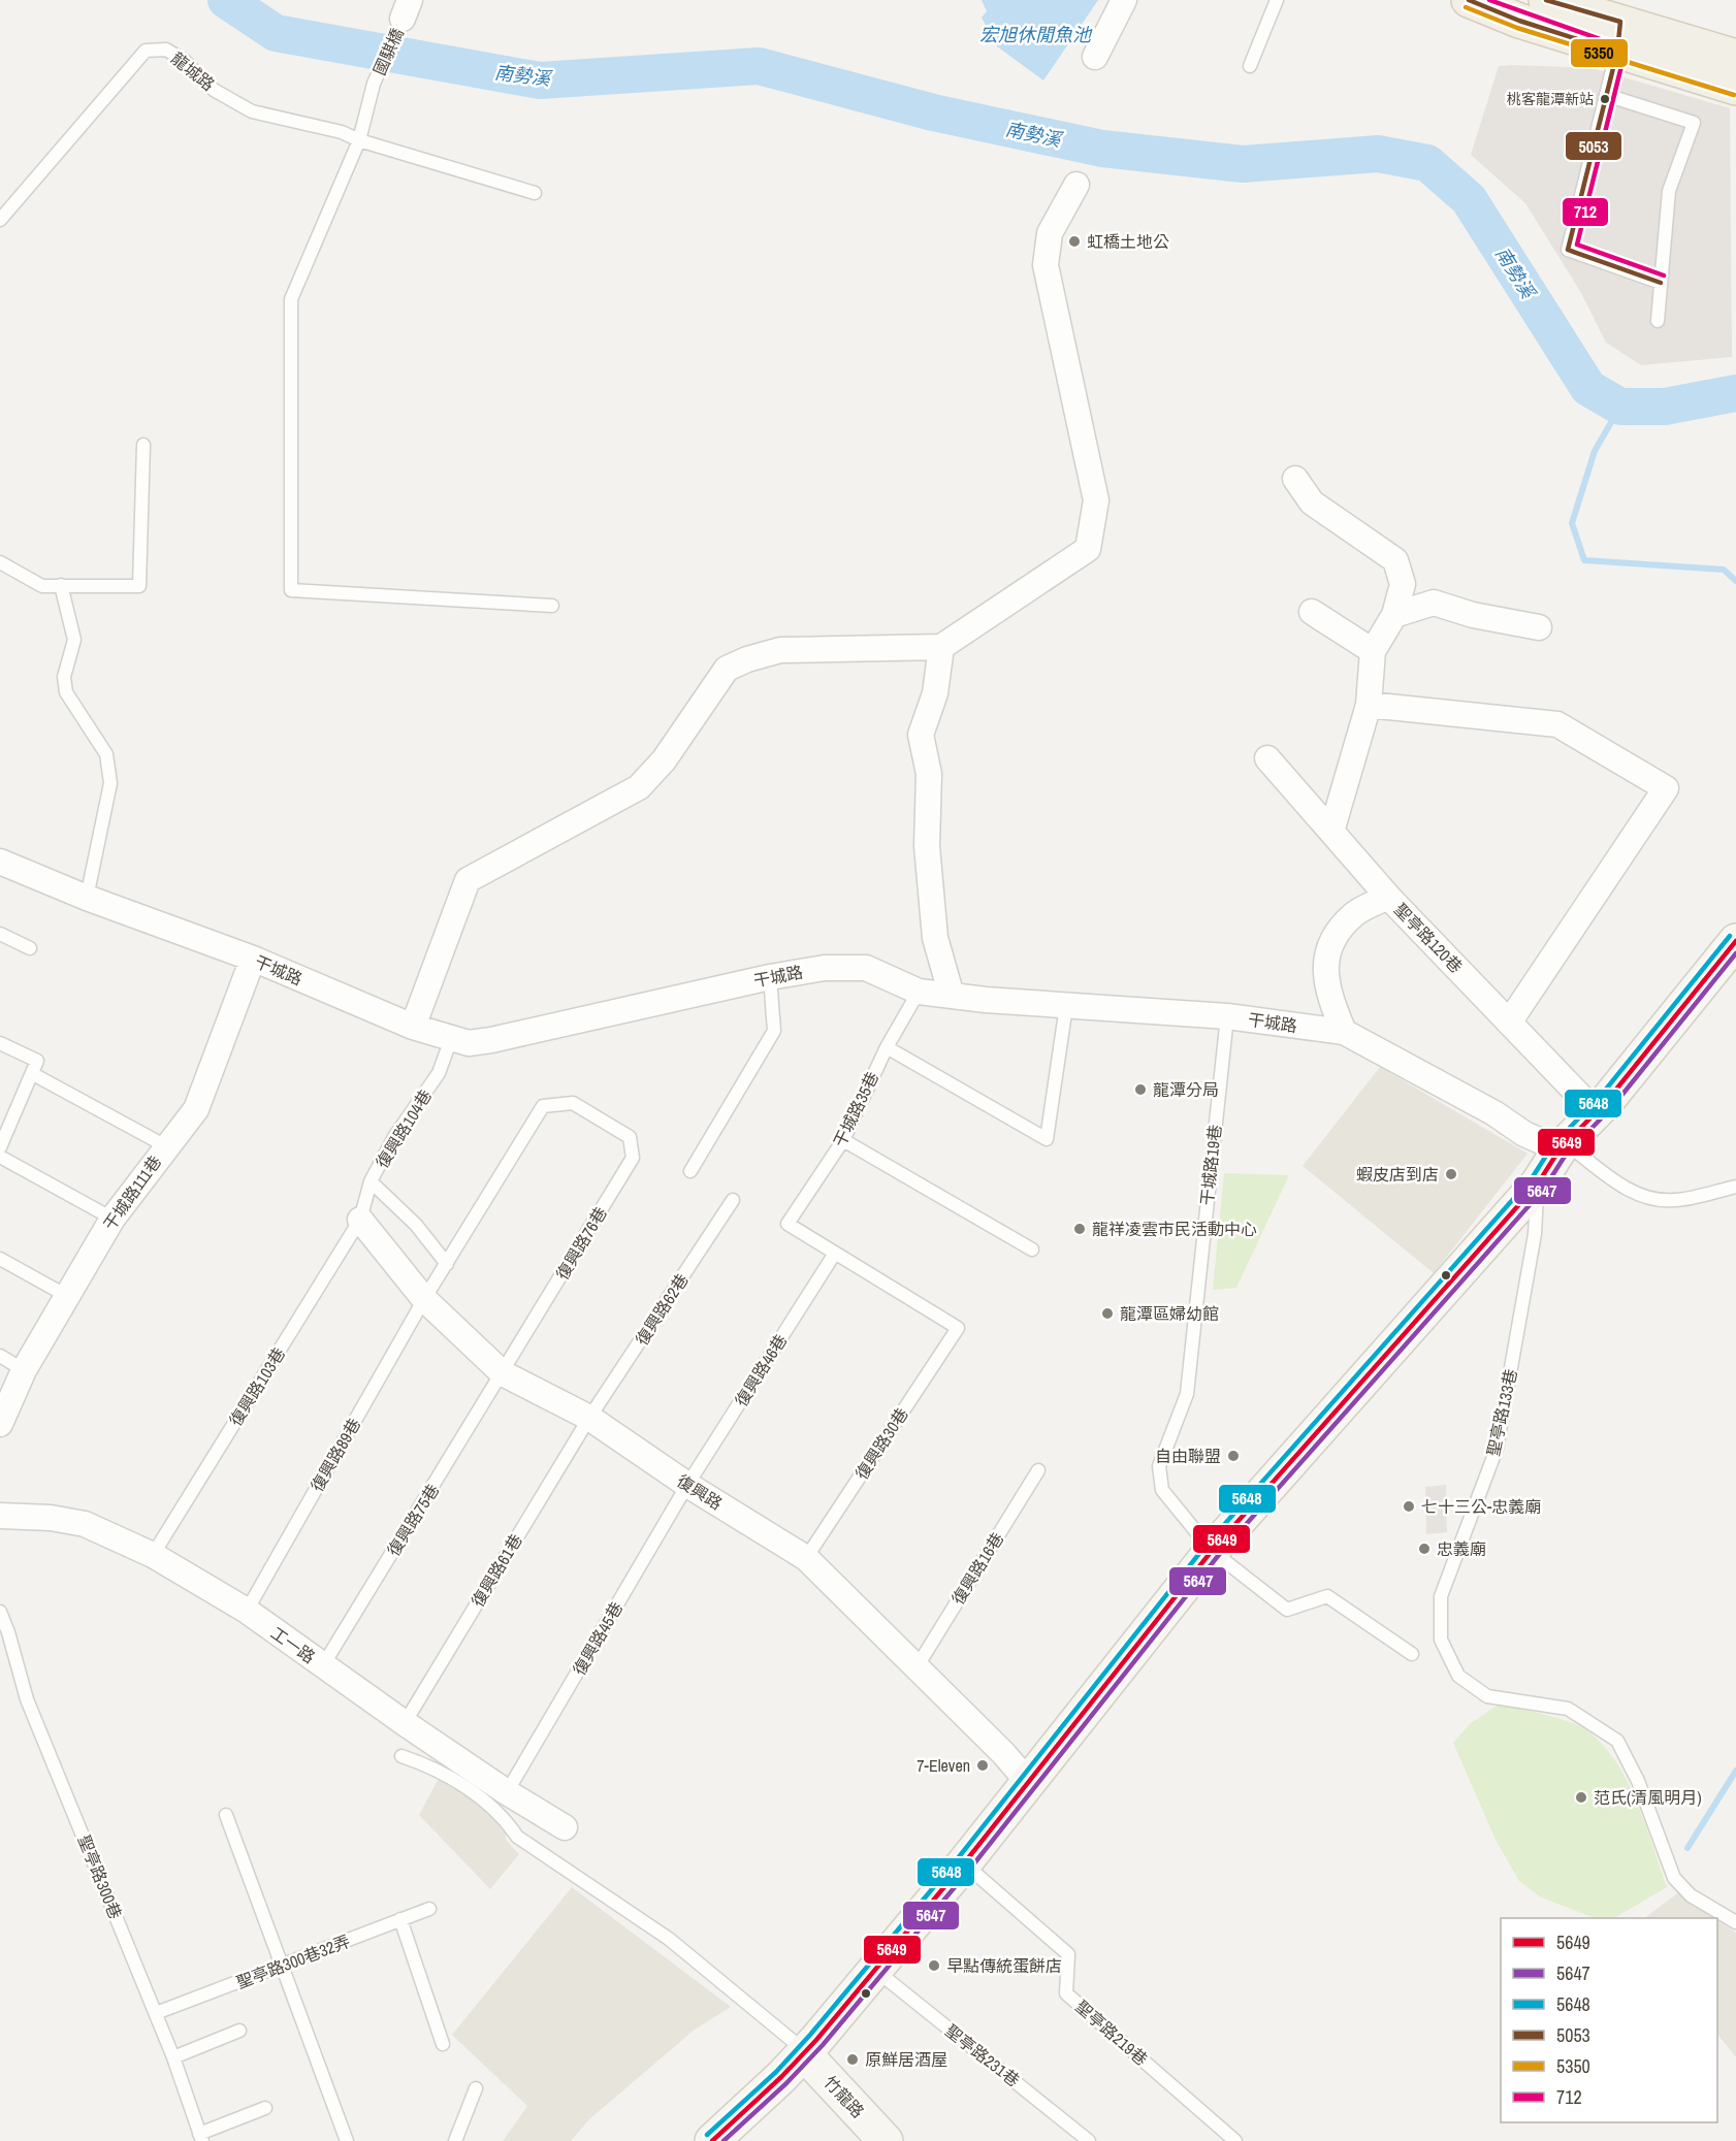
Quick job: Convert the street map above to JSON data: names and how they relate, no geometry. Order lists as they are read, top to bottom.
{
  "streets": {
    "street": [
      "聖亭路120巷",
      "干城路",
      "干城路111巷",
      "復興路",
      "工一路",
      "竹龍路"
    ],
    "lane": [
      "國騏橋",
      "龍城路",
      "干城路35巷",
      "復興路104巷",
      "干城路19巷",
      "復興路76巷",
      "復興路62巷",
      "復興路46巷",
      "復興路103巷",
      "聖亭路133巷",
      "復興路30巷",
      "復興路89巷",
      "復興路75巷",
      "復興路16巷",
      "復興路61巷",
      "復興路45巷",
      "聖亭路300巷",
      "聖亭路300巷32弄",
      "聖亭路219巷",
      "聖亭路231巷"
    ]
  },
  "crossings": [
    ["國騏橋", "龍城路"],
    ["干城路", "干城路35巷"],
    ["干城路", "復興路104巷"],
    ["干城路", "干城路19巷"],
    ["干城路", "干城路111巷"],
    ["干城路35巷", "復興路46巷"],
    ["干城路35巷", "復興路30巷"],
    ["復興路104巷", "復興路103巷"],
    ["復興路104巷", "復興路"],
    ["復興路76巷", "復興路89巷"],
    ["復興路76巷", "復興路"],
    ["復興路76巷", "復興路75巷"],
    ["復興路62巷", "復興路"],
    ["復興路62巷", "復興路61巷"],
    ["復興路46巷", "復興路30巷"],
    ["復興路46巷", "復興路"],
    ["復興路46巷", "復興路45巷"],
    ["復興路103巷", "復興路"],
    ["復興路103巷", "工一路"],
    ["復興路30巷", "復興路"],
    ["復興路89巷", "復興路"],
    ["復興路89巷", "工一路"],
    ["復興路", "復興路75巷"],
    ["復興路", "復興路16巷"],
    ["復興路", "復興路61巷"],
    ["復興路", "復興路45巷"],
    ["復興路75巷", "工一路"],
    ["復興路61巷", "工一路"],
    ["復興路45巷", "工一路"],
    ["聖亭路300巷", "聖亭路300巷32弄"]
  ],
  "water": ["宏旭休閒魚池", "南勢溪"],
  "places": [
    "桃客龍潭新站",
    "虹橋土地公",
    "龍潭分局",
    "蝦皮店到店",
    "龍祥凌雲市民活動中心",
    "龍潭區婦幼館",
    "自由聯盟",
    "七十三公-忠義廟",
    "忠義廟",
    "7-Eleven",
    "范氏(清風明月)",
    "早點傳統蛋餅店",
    "原鮮居酒屋"
  ],
  "lines": [
    "transit line 5053",
    "transit line 712",
    "transit line 5350",
    "transit line 5648",
    "transit line 5649",
    "transit line 5647"
  ],
  "legend": [
    "5649",
    "5647",
    "5648",
    "5053",
    "5350",
    "712"
  ]
}
